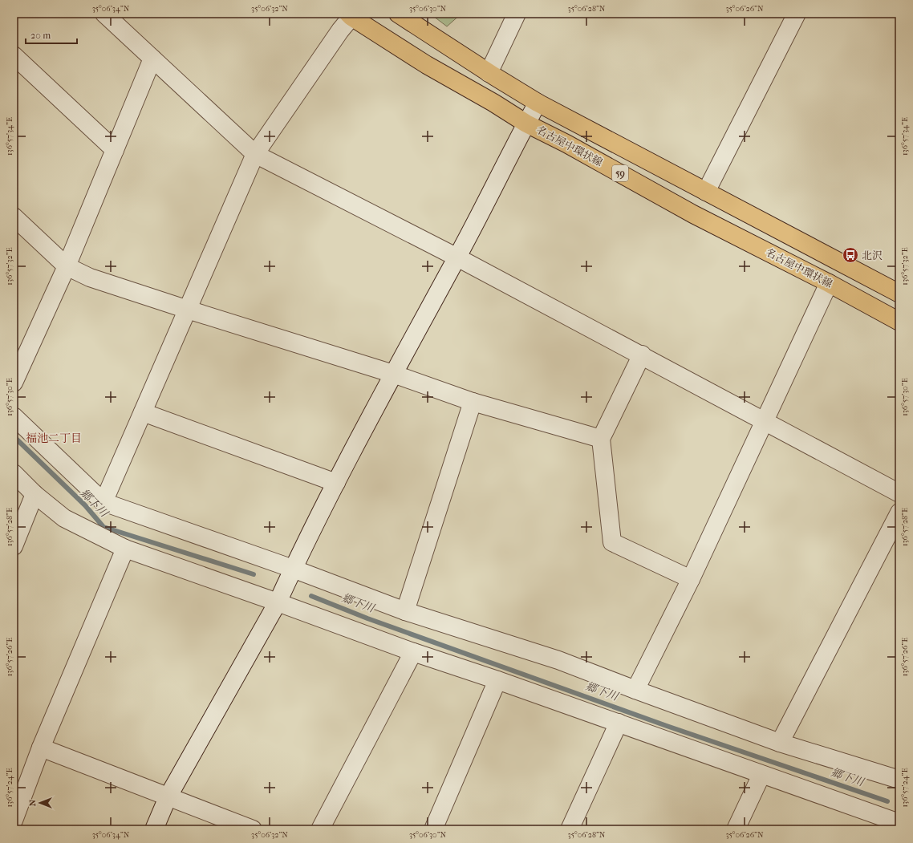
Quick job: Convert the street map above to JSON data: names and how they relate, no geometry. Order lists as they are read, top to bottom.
{
  "streets": {
    "main road": ["名古屋中環状線", "59"]
  },
  "districts": ["福池二丁目"],
  "water": ["郷下川"],
  "places": {
    "bus stop": ["北沢"]
  },
  "scale_bar": "20 m",
  "north": "left",
  "coordinates": [
    "35°06'34\"N",
    "35°06'32\"N",
    "35°06'30\"N",
    "35°06'28\"N",
    "35°06'26\"N",
    "136°57'34\"E",
    "136°57'32\"E",
    "136°57'30\"E",
    "136°57'28\"E",
    "136°57'26\"E",
    "136°57'24\"E"
  ]
}
